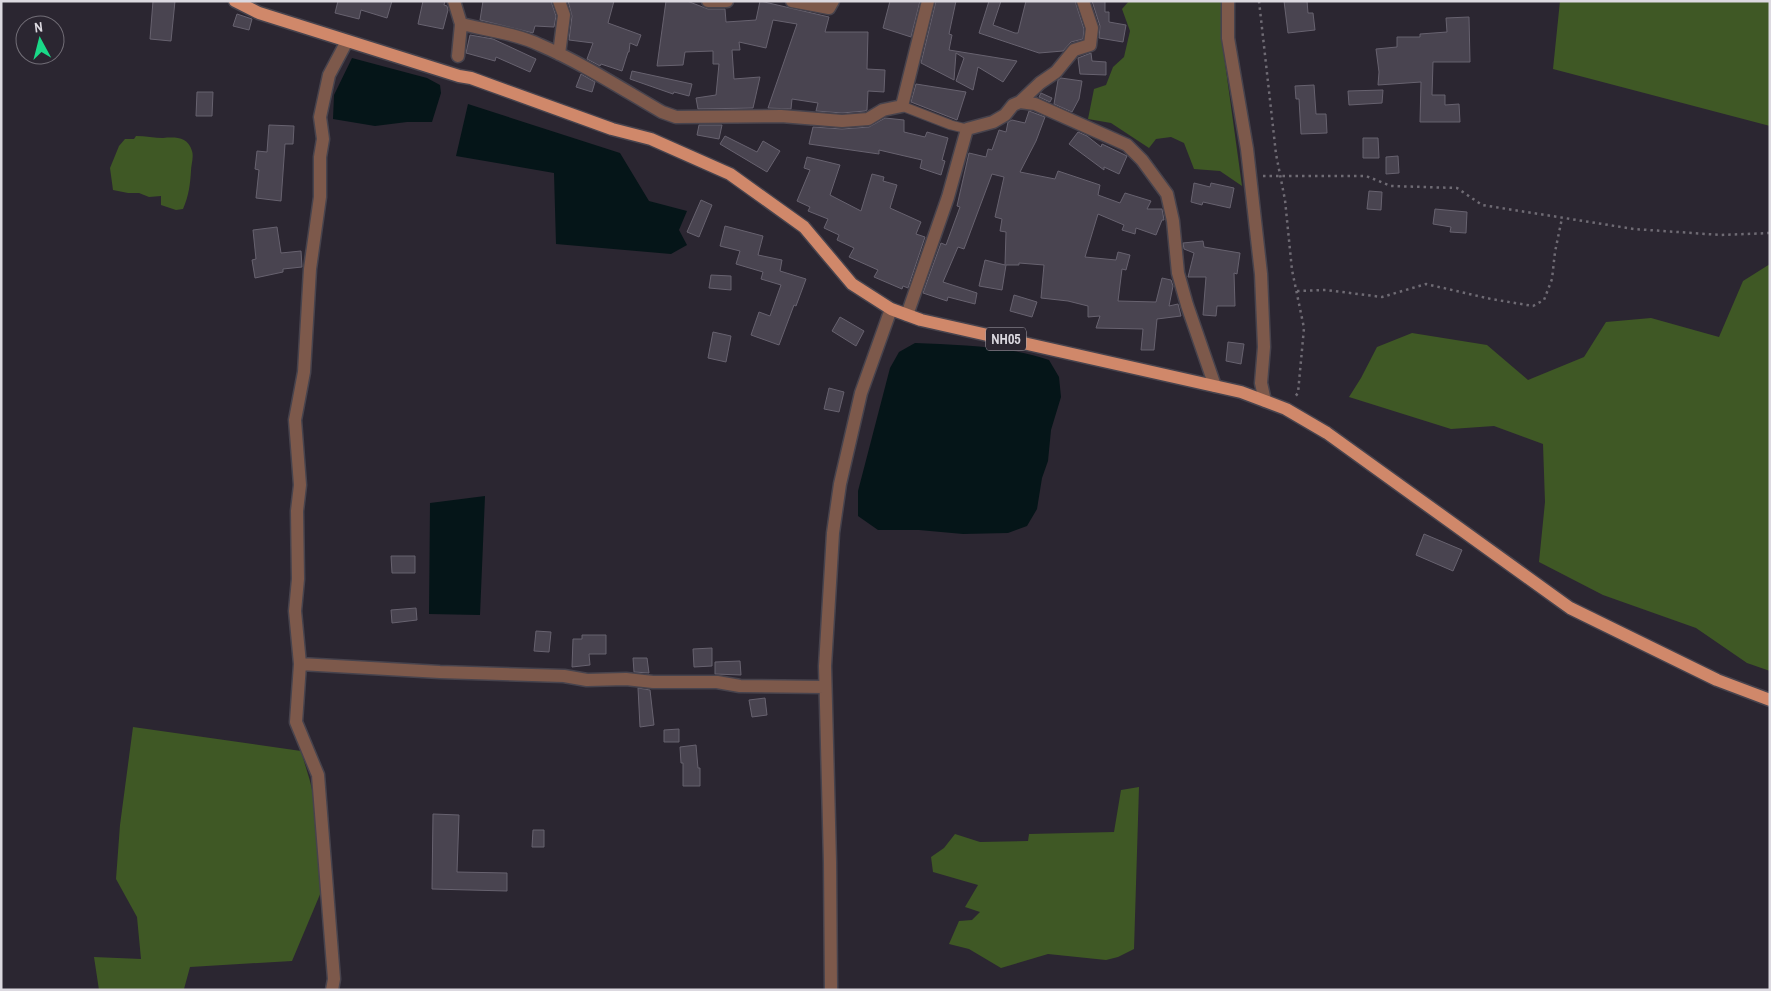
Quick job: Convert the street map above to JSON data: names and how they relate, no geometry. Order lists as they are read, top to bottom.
{
  "streets": {
    "main road": ["NH05"]
  },
  "north": "top"
}
